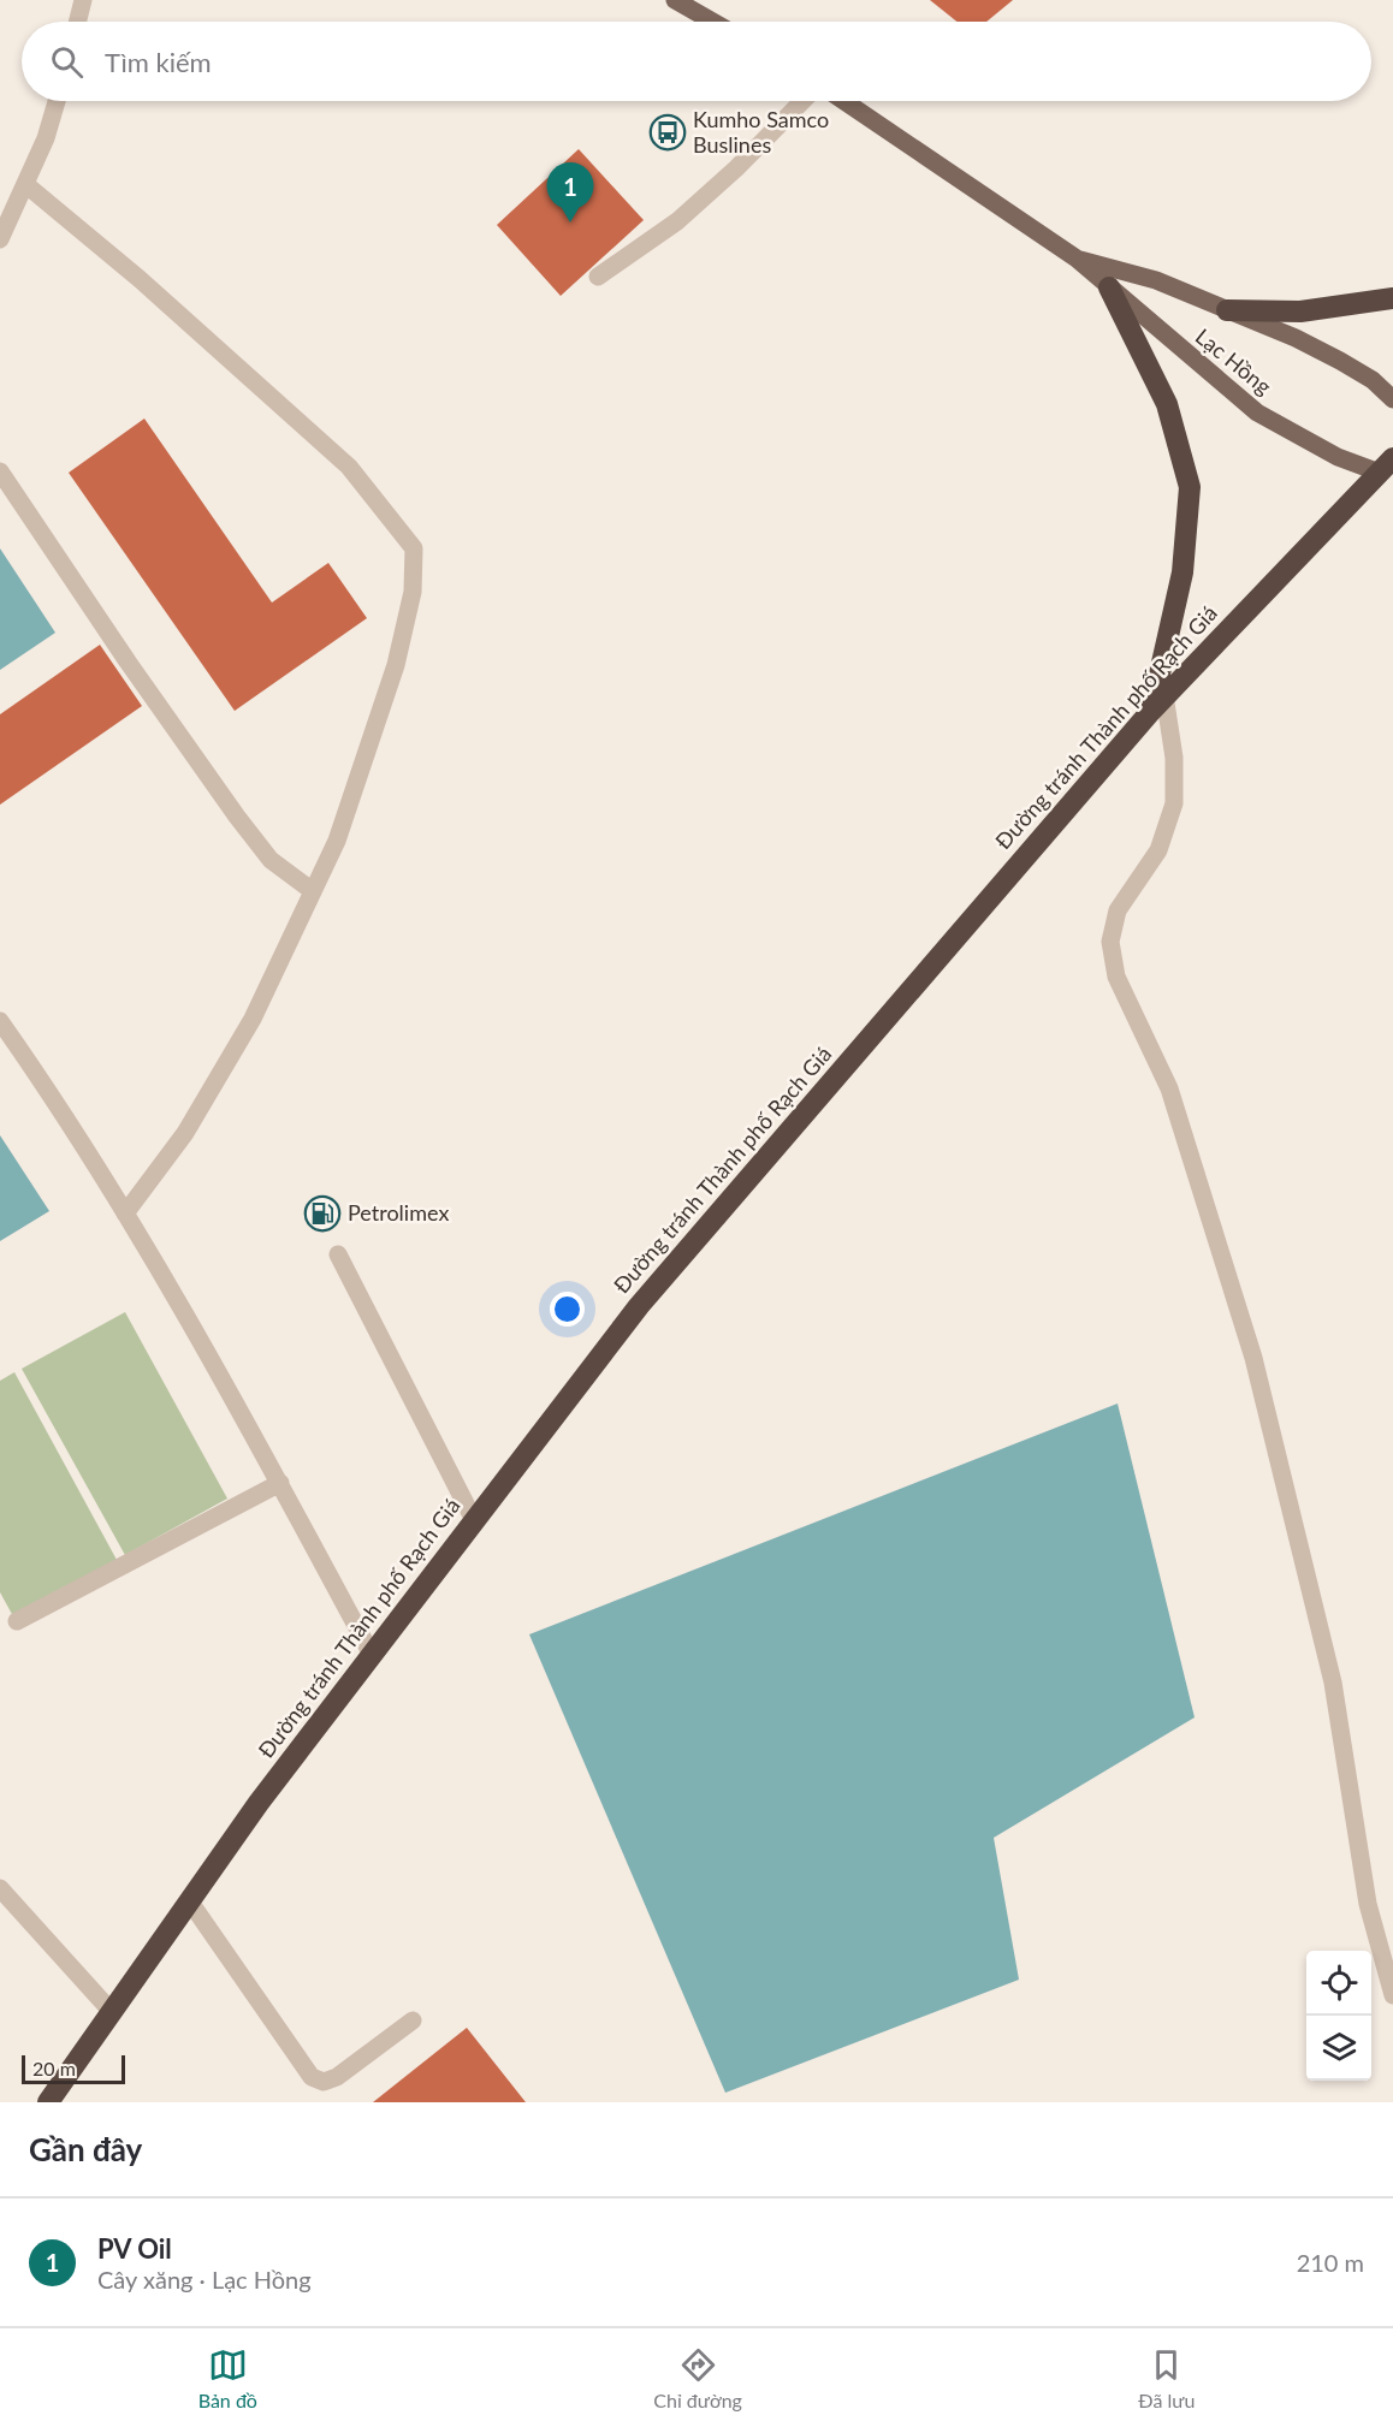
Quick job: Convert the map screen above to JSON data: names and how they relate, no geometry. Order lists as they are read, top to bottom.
{
  "streets": {
    "highway": ["Đường tránh Thành phố Rạch Giá"],
    "main road": ["Lạc Hồng"]
  },
  "crossings": [
    ["Lạc Hồng", "Đường tránh Thành phố Rạch Giá"]
  ],
  "places": {
    "bus stop": ["Kumho Samco Buslines"],
    "fuel station": ["Petrolimex"]
  },
  "scale_bar": "20 m",
  "page": {
    "search": "Tìm kiếm",
    "pins": "1",
    "scale": "20 m",
    "heading": "Gần đây",
    "list": [
      {
        "mark": "1",
        "name": "PV Oil",
        "note": "Cây xăng · Lạc Hồng",
        "value": "210 m"
      }
    ],
    "nav": ["Bản đồ", "Chỉ đường", "Đã lưu"]
  }
}
